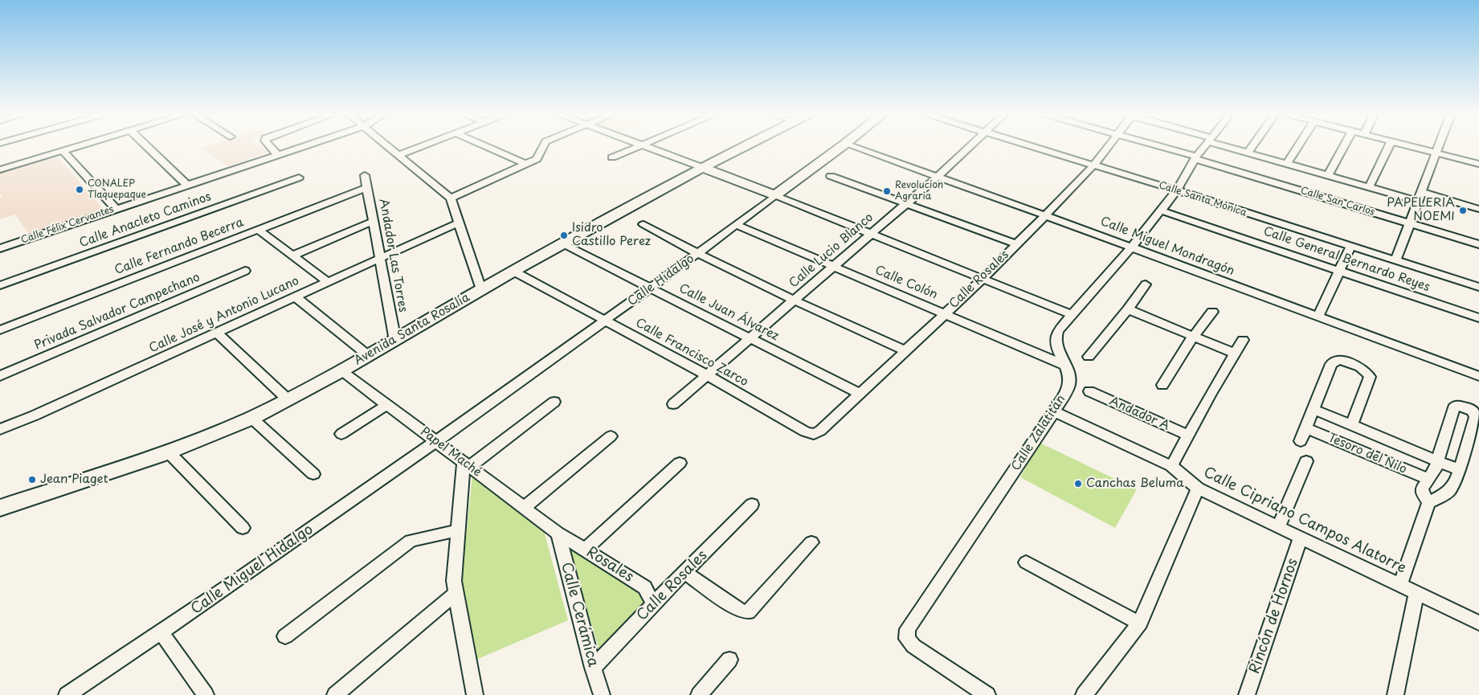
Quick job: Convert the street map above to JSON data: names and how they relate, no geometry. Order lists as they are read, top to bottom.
{
  "streets": {
    "street": [
      "Calle Santa Mónica",
      "Calle San Carlos",
      "Calle Anacleto Caminos",
      "Calle Félix Cervantes",
      "Calle Fernando Becerra",
      "Calle Miguel Mondragón",
      "Calle Lucio Blanco",
      "Andador Las Torres",
      "Calle General Bernardo Reyes",
      "Calle Rosales",
      "Calle Hidalgo",
      "Calle Colón",
      "Privada Salvador Campechano",
      "Calle Juan Álvarez",
      "Calle José y Antonio Lucano",
      "Avenida Santa Rosalía",
      "Calle Francisco Zarco",
      "Andador A",
      "Calle Zalatitán",
      "Papel Maché",
      "Tesoro del Nilo",
      "Calle Cipriano Campos Alatorre",
      "Rosales",
      "Calle Miguel Hidalgo",
      "Calle Cerámica",
      "Rincón de Hornos"
    ]
  },
  "crossings": [
    ["Calle Santa Mónica", "Calle Rosales"],
    ["Calle Santa Mónica", "Calle Zalatitán"],
    ["Calle San Carlos", "Calle Zalatitán"],
    ["Calle Fernando Becerra", "Andador Las Torres"],
    ["Calle Miguel Mondragón", "Calle Lucio Blanco"],
    ["Calle Miguel Mondragón", "Calle Rosales"],
    ["Calle Miguel Mondragón", "Calle Zalatitán"],
    ["Calle Lucio Blanco", "Calle Colón"],
    ["Calle Lucio Blanco", "Calle Juan Álvarez"],
    ["Calle Lucio Blanco", "Calle Francisco Zarco"],
    ["Andador Las Torres", "Calle José y Antonio Lucano"],
    ["Andador Las Torres", "Avenida Santa Rosalía"],
    ["Calle General Bernardo Reyes", "Calle Zalatitán"],
    ["Calle Rosales", "Calle Colón"],
    ["Calle Rosales", "Calle Juan Álvarez"],
    ["Calle Rosales", "Calle Francisco Zarco"],
    ["Calle Rosales", "Rosales"],
    ["Calle Rosales", "Calle Cerámica"],
    ["Calle Hidalgo", "Calle Colón"],
    ["Calle Hidalgo", "Calle Juan Álvarez"],
    ["Calle Hidalgo", "Calle Francisco Zarco"],
    ["Calle Hidalgo", "Papel Maché"],
    ["Calle Hidalgo", "Calle Miguel Hidalgo"],
    ["Calle Colón", "Calle Zalatitán"],
    ["Calle Juan Álvarez", "Avenida Santa Rosalía"],
    ["Avenida Santa Rosalía", "Calle Francisco Zarco"],
    ["Avenida Santa Rosalía", "Papel Maché"],
    ["Calle Zalatitán", "Calle Cipriano Campos Alatorre"],
    ["Papel Maché", "Rosales"],
    ["Papel Maché", "Calle Miguel Hidalgo"],
    ["Papel Maché", "Calle Cerámica"],
    ["Calle Cipriano Campos Alatorre", "Rincón de Hornos"],
    ["Rosales", "Calle Cerámica"]
  ],
  "places": [
    "CONALEP Tlaquepaque",
    "Revolucion Agraria",
    "PAPELERIA NOEMI",
    "Isidro Castillo Perez",
    "Jean Piaget",
    "Canchas Beluma"
  ]
}
